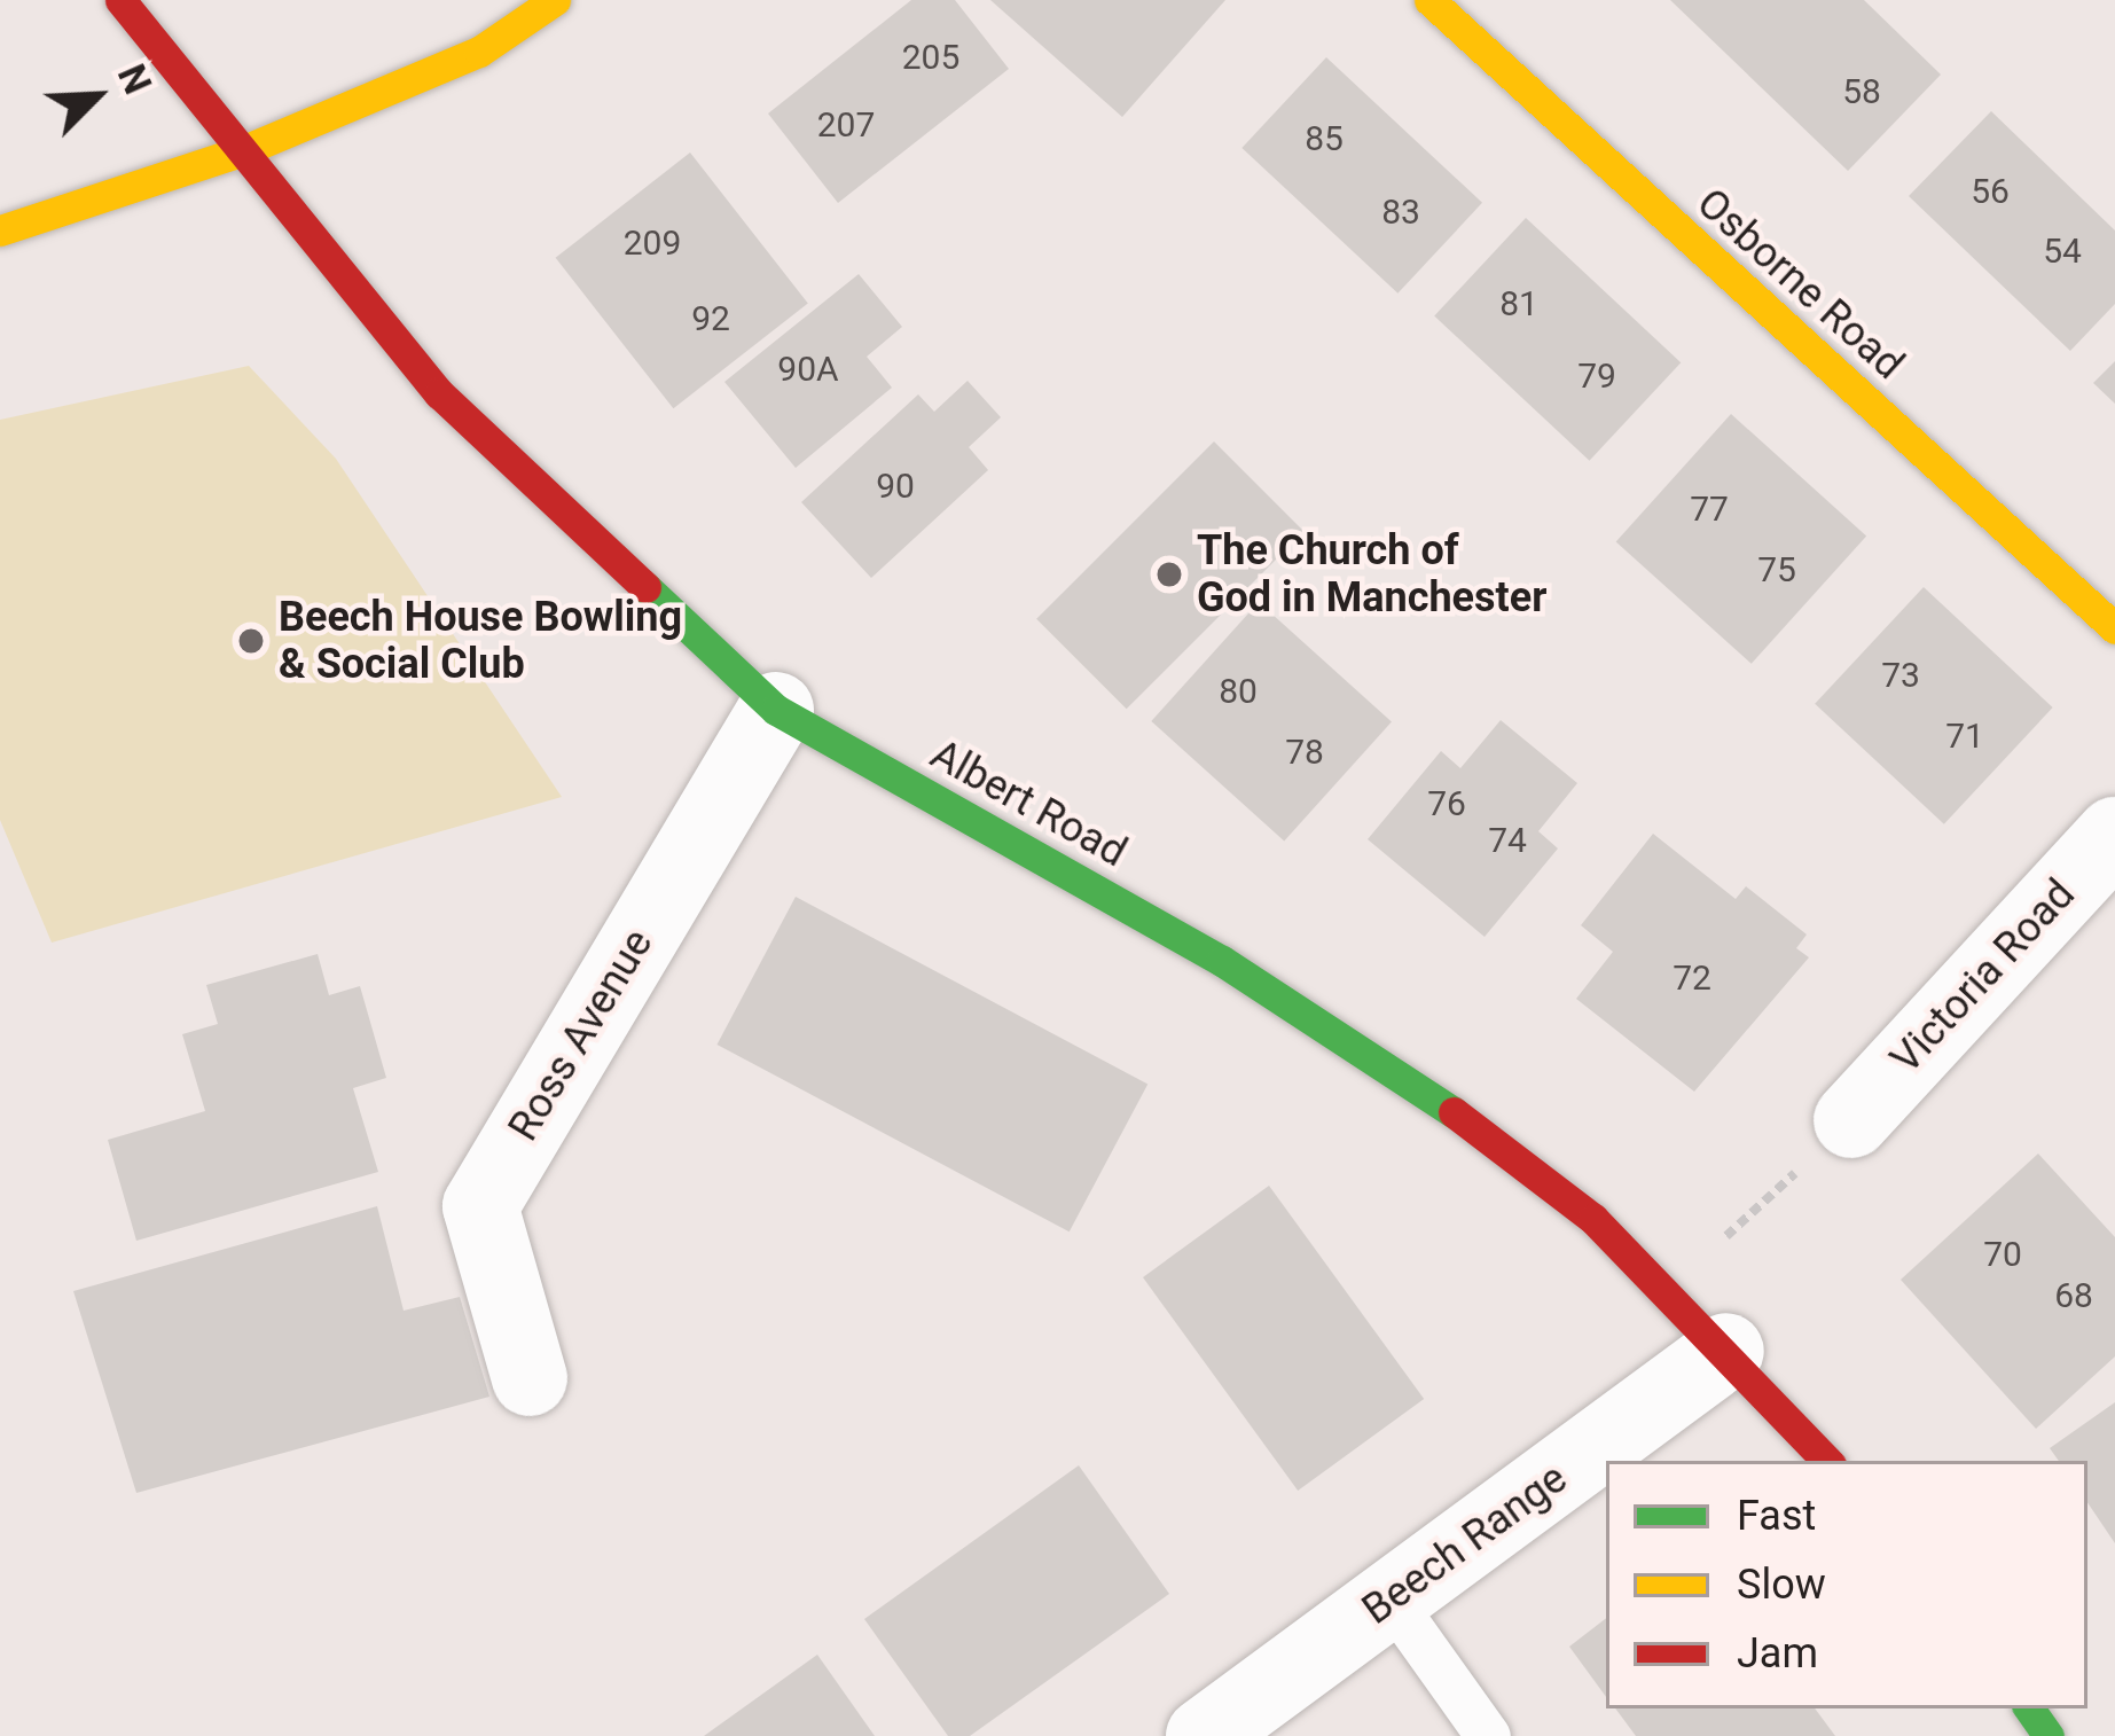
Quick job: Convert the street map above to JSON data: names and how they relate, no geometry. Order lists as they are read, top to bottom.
{
  "streets": {
    "main road": ["Osborne Road", "Albert Road"],
    "street": ["Victoria Road", "Ross Avenue", "Beech Range"]
  },
  "crossings": [
    ["Albert Road", "Ross Avenue"],
    ["Albert Road", "Beech Range"]
  ],
  "places": ["The Church of God in Manchester", "Beech House Bowling & Social Club"],
  "house_numbers": [
    "205",
    "58",
    "207",
    "85",
    "56",
    "83",
    "209",
    "54",
    "81",
    "92",
    "90A",
    "79",
    "90",
    "77",
    "75",
    "73",
    "80",
    "71",
    "78",
    "76",
    "74",
    "72",
    "70",
    "68"
  ],
  "legend": ["Fast", "Slow", "Jam"],
  "north": "top right"
}
